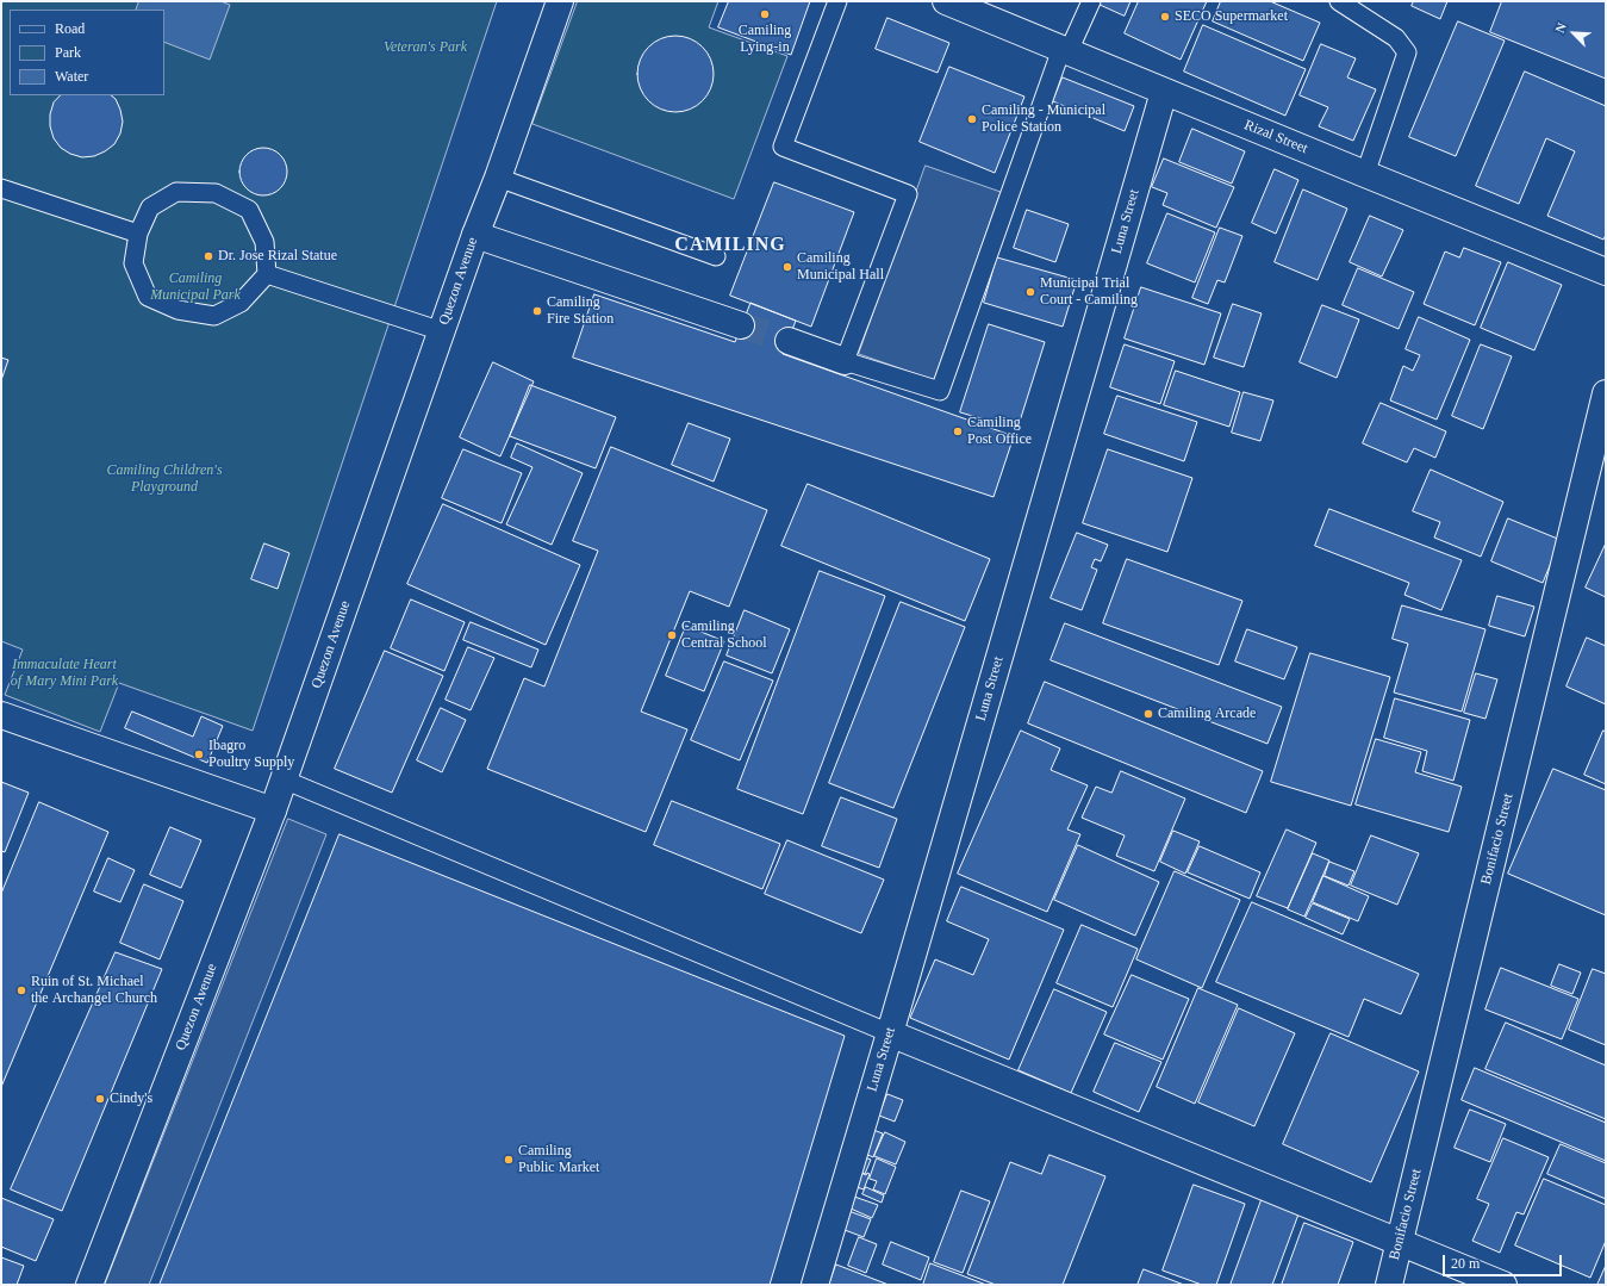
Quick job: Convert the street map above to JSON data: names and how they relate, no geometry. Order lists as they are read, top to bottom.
{
  "streets": {
    "main road": [
      "Rizal Street",
      "Luna Street",
      "Quezon Avenue",
      "Bonifacio Street"
    ]
  },
  "crossings": [
    ["Rizal Street", "Luna Street"]
  ],
  "districts": ["CAMILING"],
  "parks": [
    "Veteran's Park",
    "Camiling Municipal Park",
    "Camiling Children's Playground",
    "Immaculate Heart of Mary Mini Park"
  ],
  "places": [
    "Camiling Lying-in",
    "SECO Supermarket",
    "Camiling - Municipal Police Station",
    "Dr. Jose Rizal Statue",
    "Camiling Municipal Hall",
    "Municipal Trial Court - Camiling",
    "Camiling Fire Station",
    "Camiling Post Office",
    "Camiling Central School",
    "Camiling Arcade",
    "Ibagro Poultry Supply",
    "Ruin of St. Michael the Archangel Church",
    "Cindy's",
    "Camiling Public Market"
  ],
  "legend": ["Road", "Park", "Water"],
  "scale_bar": "20 m",
  "north": "top left"
}
